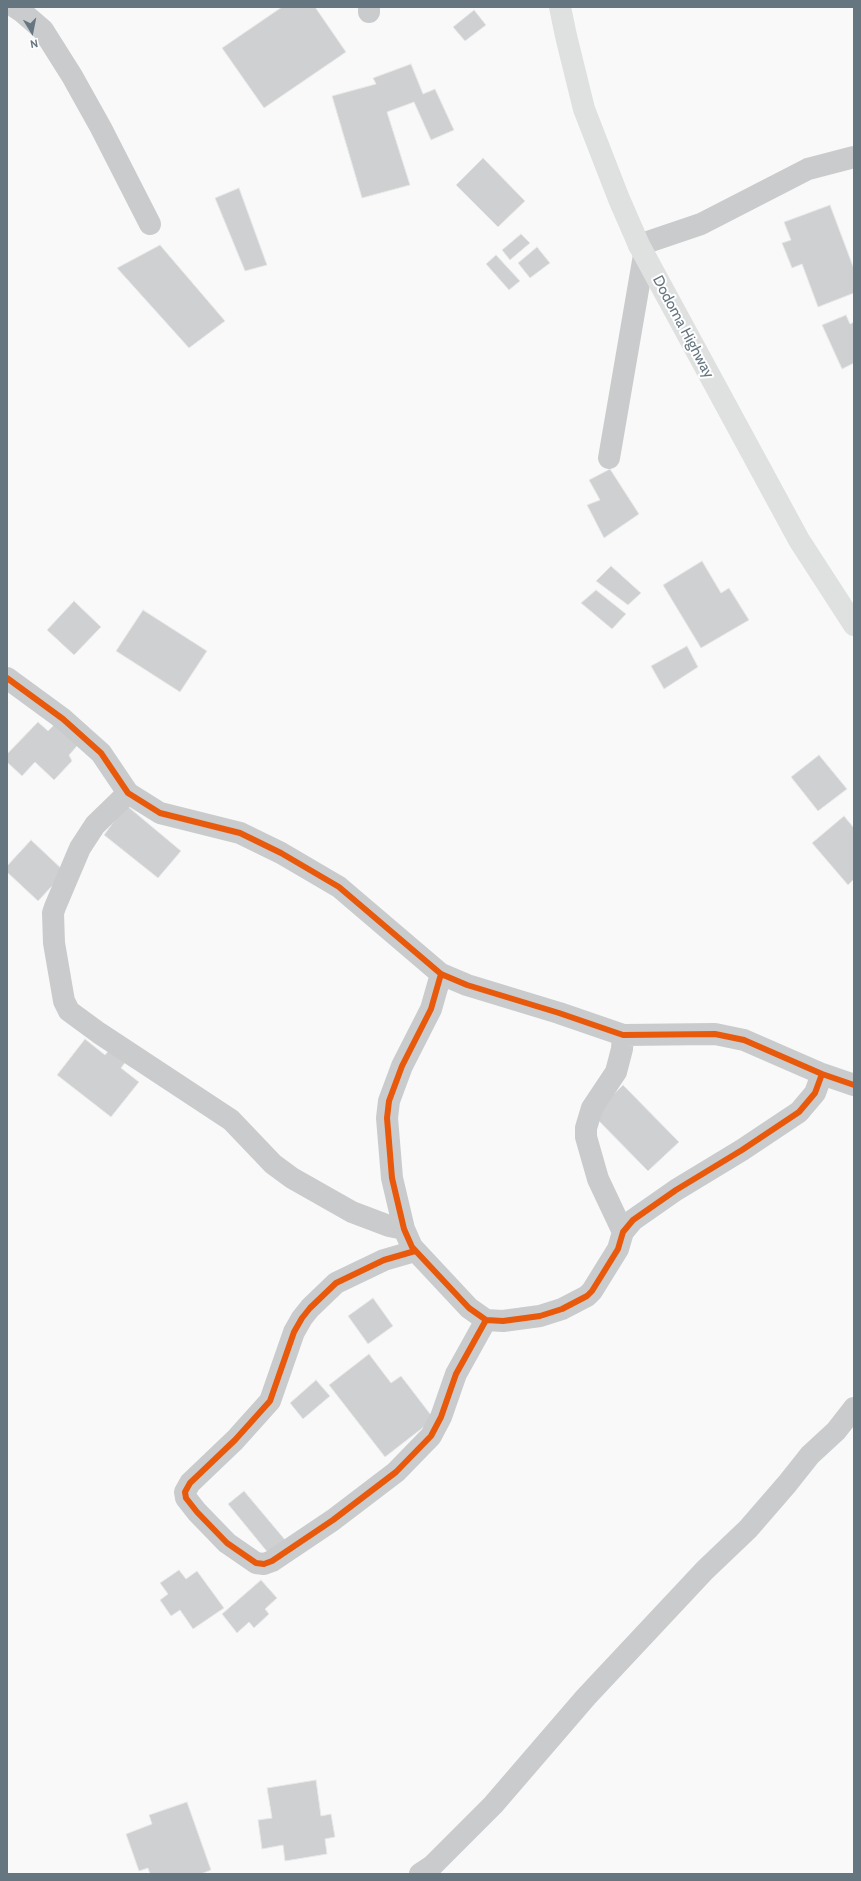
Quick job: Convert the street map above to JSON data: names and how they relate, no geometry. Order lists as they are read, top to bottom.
{
  "streets": {
    "highway": ["Dodoma Highway"]
  },
  "north": "bottom"
}
